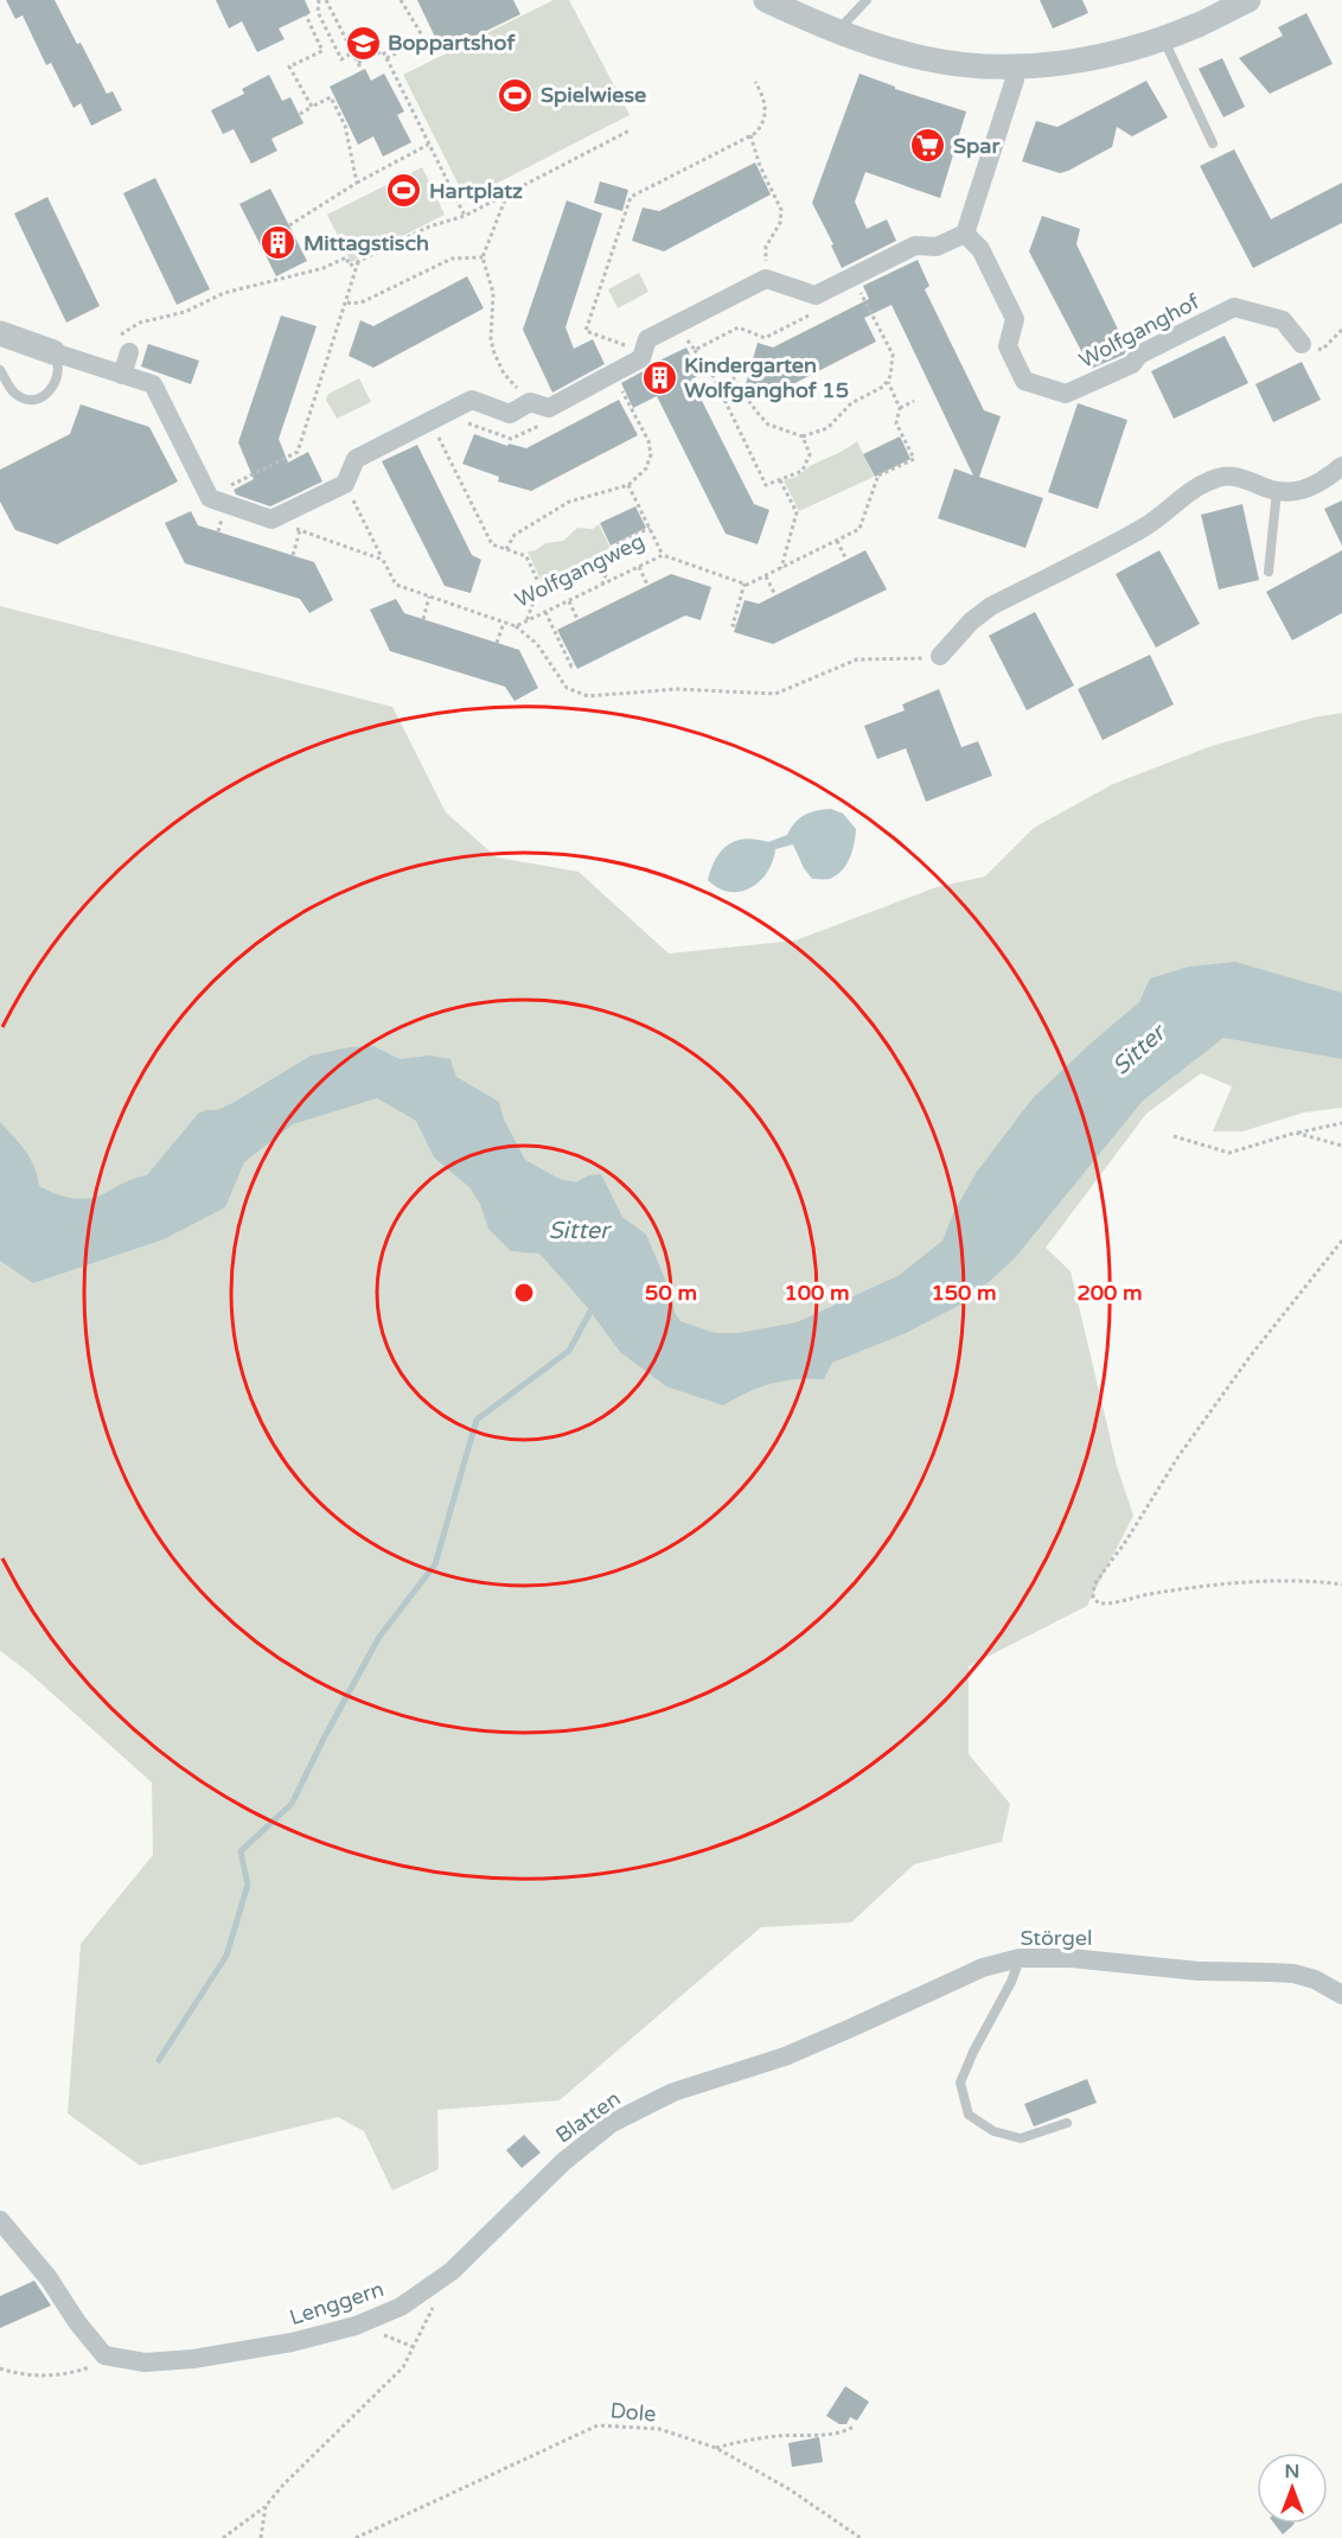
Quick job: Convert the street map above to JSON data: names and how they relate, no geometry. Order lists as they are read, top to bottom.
{
  "streets": {
    "street": [
      "Wolfganghof",
      "Störgel",
      "Blatten",
      "Lenggern"
    ],
    "path": ["Wolfgangweg", "Dole"]
  },
  "crossings": [
    ["Störgel", "Blatten"],
    ["Blatten", "Lenggern"]
  ],
  "water": ["Sitter"],
  "places": {
    "school or university": ["Boppartshof"],
    "sports": ["Spielwiese", "Hartplatz"],
    "supermarket": ["Spar"],
    "building": ["Mittagstisch", "Kindergarten Wolfganghof 15"]
  },
  "north": "top",
  "rings": [
    "50 m",
    "100 m",
    "150 m",
    "200 m"
  ]
}
